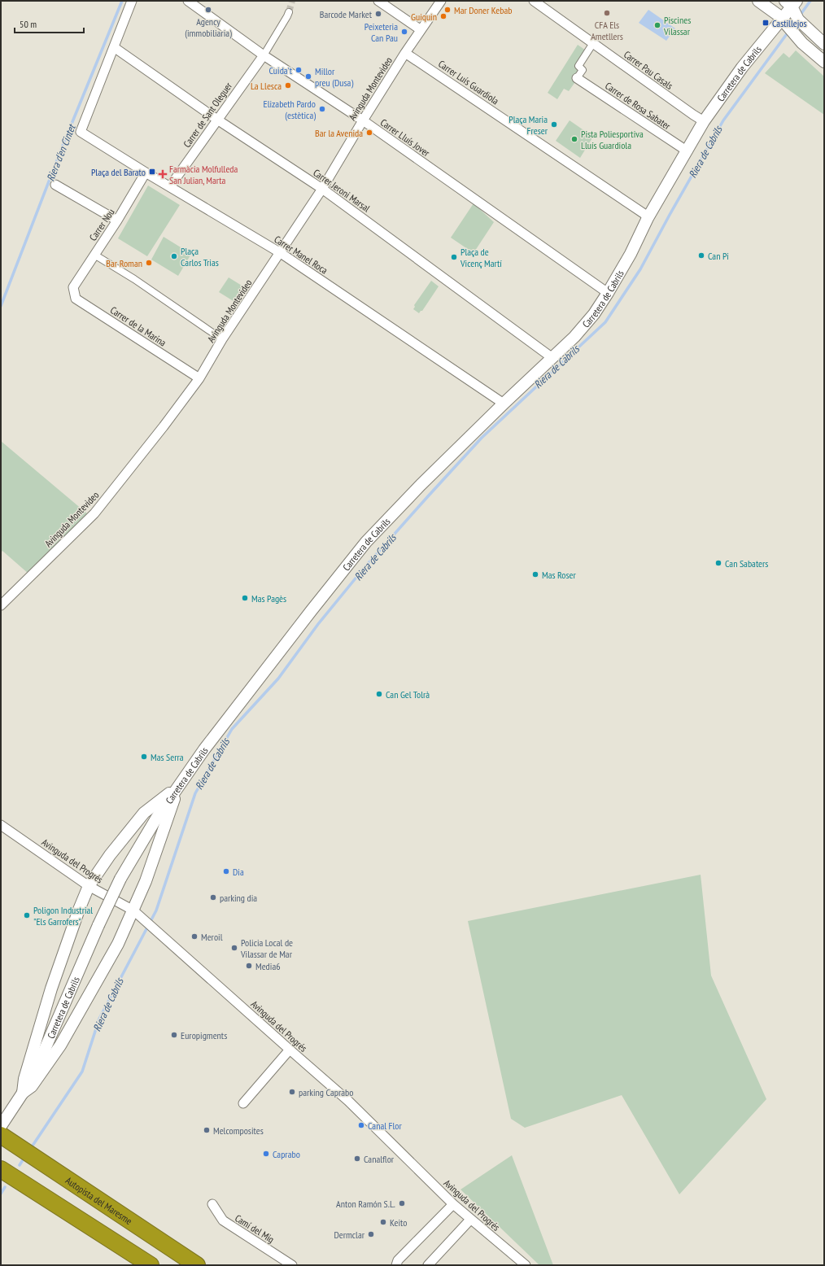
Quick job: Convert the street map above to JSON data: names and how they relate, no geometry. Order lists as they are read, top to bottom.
{
  "streets": {
    "highway": ["Autopista del Maresme"],
    "street": [
      "Carrer Pau Casals",
      "Carretera de Cabrils",
      "Carrer Luís Guardiola",
      "Avinguda Montevideo",
      "Carrer de Rosa Sabater",
      "Carrer de Sant Oleguer",
      "Carrer Lluís Jover",
      "Carrer Jeroni Marsal",
      "Carrer Nou",
      "Carrer Manel Roca",
      "Carrer de la Marina",
      "Avinguda del Progrés",
      "Camí del Mig"
    ]
  },
  "crossings": [
    ["Carrer Pau Casals", "Carretera de Cabrils"],
    ["Carretera de Cabrils", "Carrer Luís Guardiola"],
    ["Carretera de Cabrils", "Carrer de Rosa Sabater"],
    ["Carretera de Cabrils", "Carrer Lluís Jover"],
    ["Carretera de Cabrils", "Carrer Jeroni Marsal"],
    ["Carretera de Cabrils", "Carrer Manel Roca"],
    ["Carretera de Cabrils", "Autopista del Maresme"],
    ["Carrer Luís Guardiola", "Avinguda Montevideo"],
    ["Avinguda Montevideo", "Carrer Lluís Jover"],
    ["Avinguda Montevideo", "Carrer Jeroni Marsal"],
    ["Avinguda Montevideo", "Carrer Manel Roca"],
    ["Avinguda Montevideo", "Carrer de la Marina"],
    ["Carrer de Sant Oleguer", "Carrer Lluís Jover"],
    ["Carrer de Sant Oleguer", "Carrer Jeroni Marsal"],
    ["Carrer de Sant Oleguer", "Carrer Manel Roca"],
    ["Carrer Jeroni Marsal", "Carrer Manel Roca"],
    ["Carrer Nou", "Carrer Manel Roca"],
    ["Carrer Nou", "Carrer de la Marina"]
  ],
  "water": ["Riera de Cabrils", "Riera d'en Cintet"],
  "places": {
    "other": [
      "Agency (immobiliaria)",
      "Mar Doner Kebab",
      "CFA Els Ametllers",
      "Barcode Market",
      "Guiquin",
      "Piscines Vilassar",
      "Peixeteria Can Pau",
      "Cuida't",
      "Millor preu (Dusa)",
      "La Llesca",
      "Elizabeth Pardo (estètica)",
      "Plaça Maria Freser",
      "Bar la Avenida",
      "Pista Poliesportiva Lluís Guardiola",
      "Can Pi",
      "Plaça Carlos Trias",
      "Plaça de Vicenç Martí",
      "Bar Roman",
      "Can Sabaters",
      "Mas Roser",
      "Mas Pagès",
      "Can Gel Tolrà",
      "Mas Serra",
      "Dia",
      "parking dia",
      "Poligon Industrial \"Els Garrofers\"",
      "Meroil",
      "Policia Local de Vilassar de Mar",
      "Media6",
      "Europigments",
      "parking Caprabo",
      "Canal Flor",
      "Melcomposites",
      "Caprabo",
      "Canalflor",
      "Anton Ramón S.L.",
      "Keito",
      "Dermclar"
    ],
    "transit": ["Castillejos", "Plaça del Barato"],
    "health": ["Farmàcia Molfulleda San Julian, Marta"]
  },
  "scale_bar": "50 m"
}
